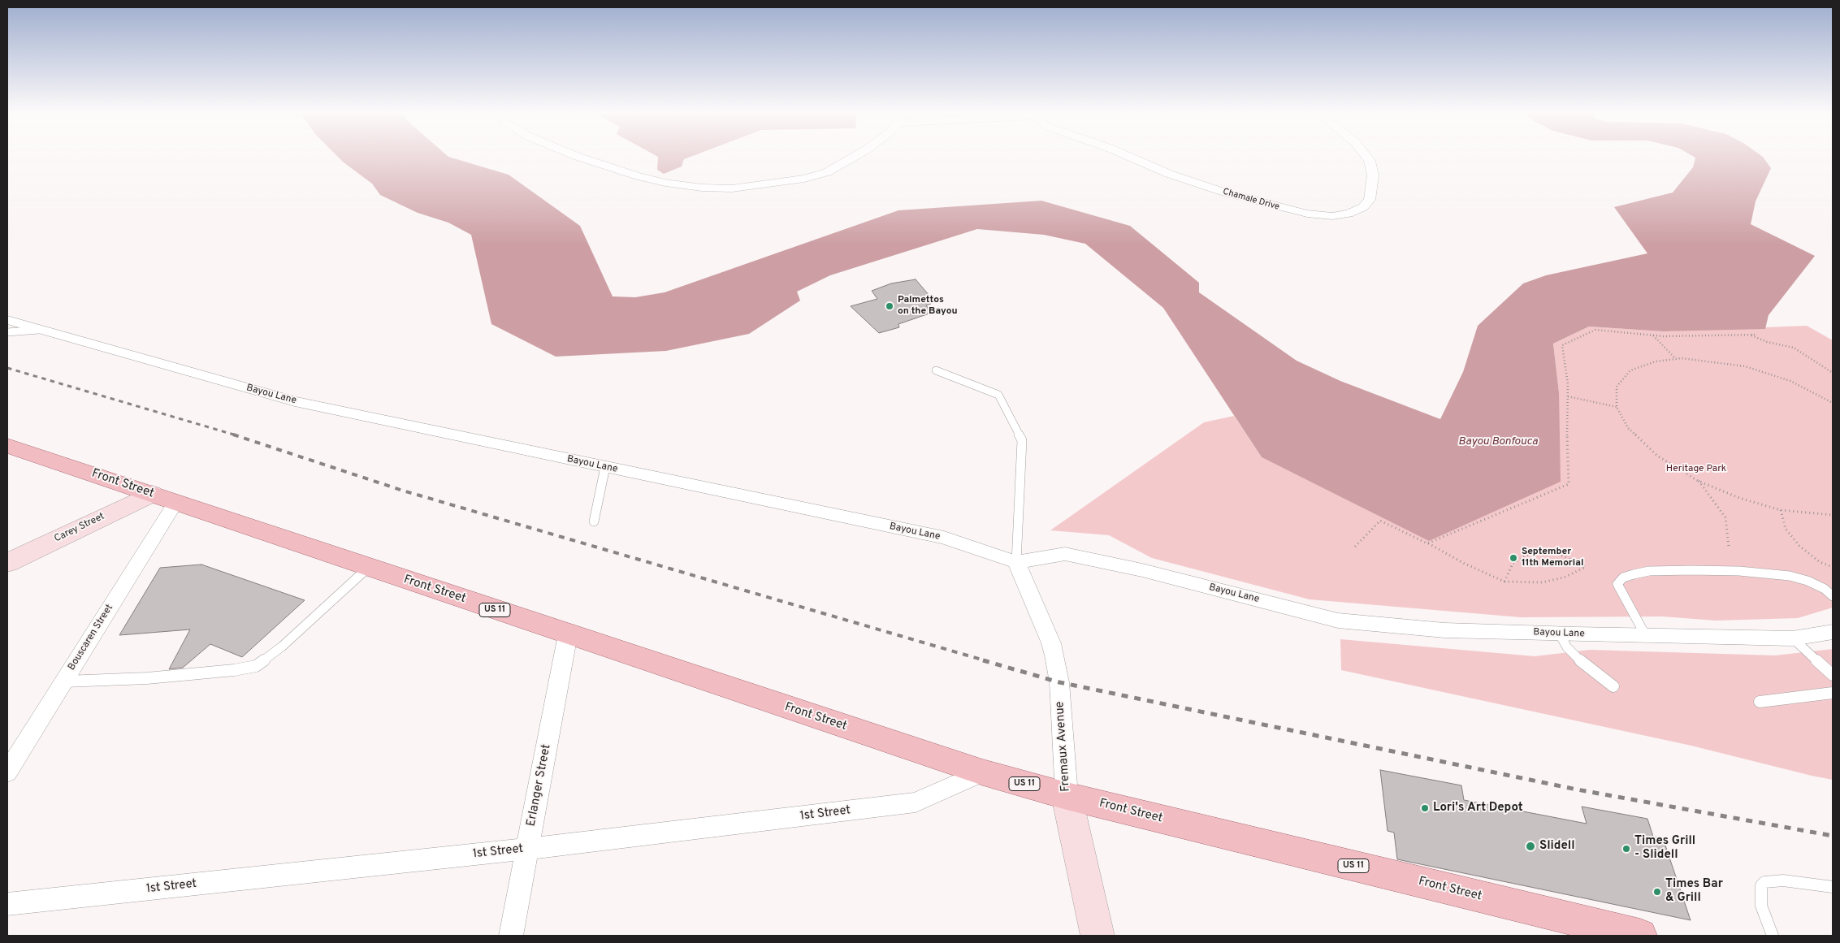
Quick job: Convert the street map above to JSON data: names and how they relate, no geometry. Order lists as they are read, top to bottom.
{
  "streets": {
    "main road": ["Front Street", "US 11"],
    "street": [
      "Chamale Drive",
      "Bayou Lane",
      "Carey Street",
      "Bouscaren Street",
      "Fremaux Avenue",
      "Erlanger Street",
      "1st Street"
    ]
  },
  "crossings": [
    ["Bayou Lane", "Fremaux Avenue"],
    ["Front Street", "Carey Street"],
    ["Front Street", "Bouscaren Street"],
    ["Front Street", "Fremaux Avenue"],
    ["Front Street", "Erlanger Street"],
    ["Front Street", "1st Street"],
    ["Erlanger Street", "1st Street"]
  ],
  "water": ["Bayou Bonfouca"],
  "parks": ["Heritage Park"],
  "places": [
    "Palmettos on the Bayou",
    "September 11th Memorial",
    "Lori's Art Depot",
    "Slidell",
    "Times Grill - Slidell",
    "Times Bar & Grill"
  ]
}
